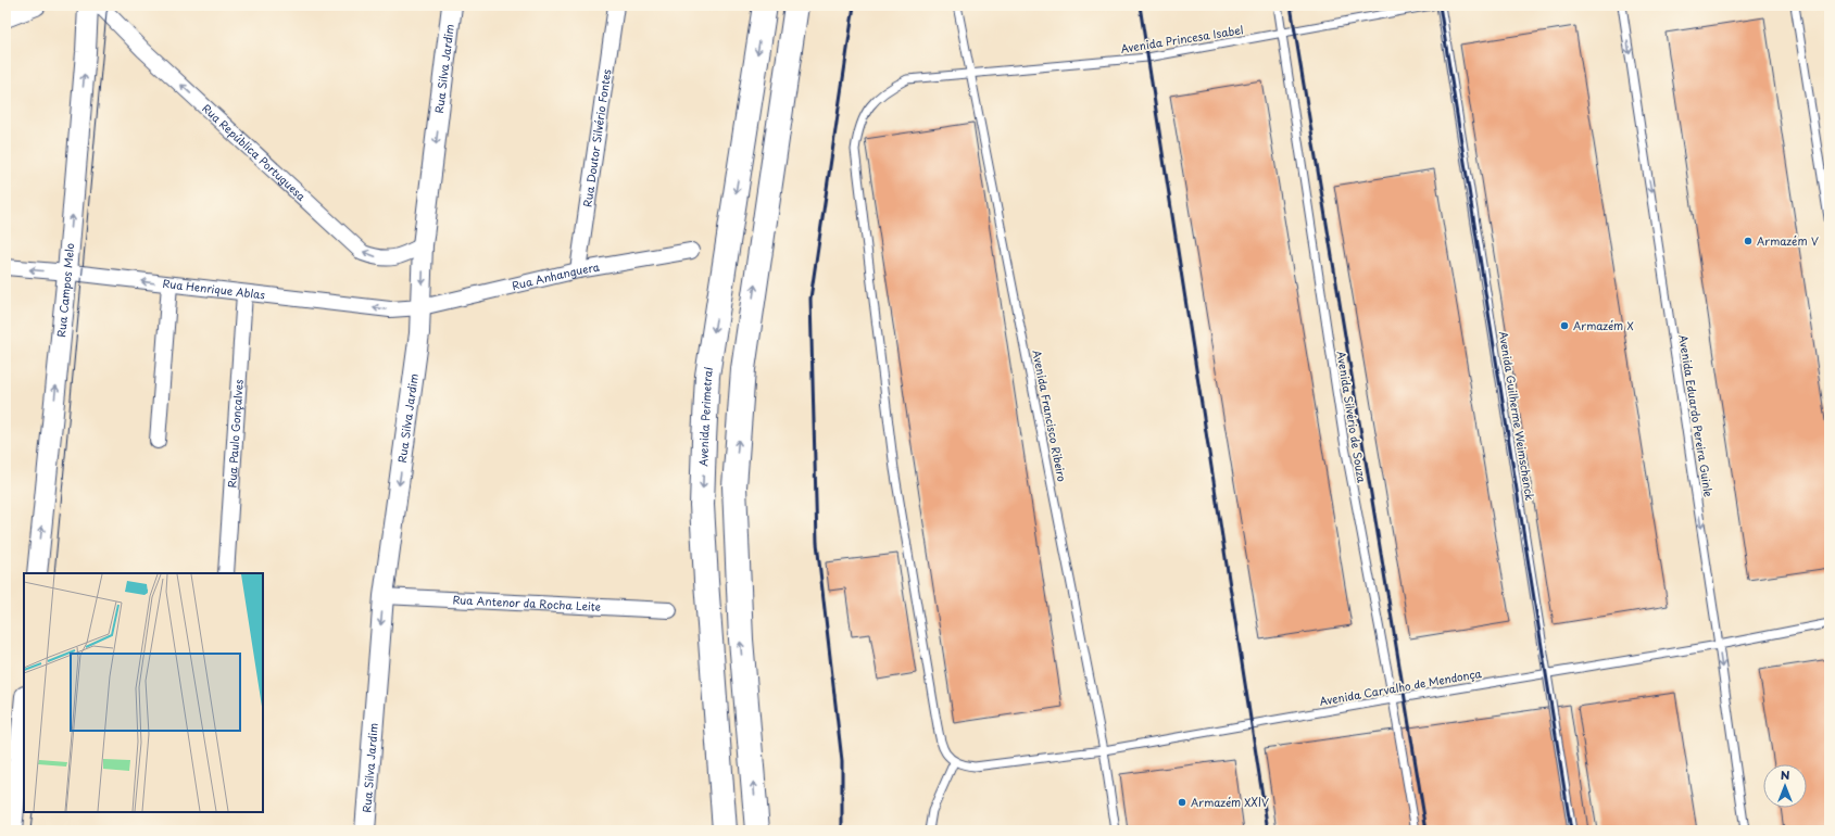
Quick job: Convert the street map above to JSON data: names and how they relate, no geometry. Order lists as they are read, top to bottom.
{
  "streets": {
    "main road": ["Avenida Perimetral"],
    "street": [
      "Rua Silva Jardim",
      "Rua Doutor Silvério Fontes",
      "Rua República Portuguesa",
      "Rua Anhanguera",
      "Rua Henrique Ablas",
      "Rua Campos Melo",
      "Rua Paulo Gonçalves",
      "Rua Antenor da Rocha Leite"
    ],
    "lane": [
      "Avenida Princesa Isabel",
      "Avenida Francisco Ribeiro",
      "Avenida Guilherme Weimschenck",
      "Avenida Eduardo Pereira Guinle",
      "Avenida Silvério de Souza",
      "Avenida Carvalho de Mendonça"
    ]
  },
  "crossings": [
    ["Avenida Princesa Isabel", "Avenida Francisco Ribeiro"],
    ["Avenida Princesa Isabel", "Avenida Silvério de Souza"],
    ["Avenida Princesa Isabel", "Avenida Carvalho de Mendonça"],
    ["Rua Silva Jardim", "Rua República Portuguesa"],
    ["Rua Silva Jardim", "Rua Anhanguera"],
    ["Rua Silva Jardim", "Rua Henrique Ablas"],
    ["Rua Silva Jardim", "Rua Antenor da Rocha Leite"],
    ["Rua Doutor Silvério Fontes", "Rua Anhanguera"],
    ["Rua Anhanguera", "Rua Henrique Ablas"],
    ["Rua Henrique Ablas", "Rua Campos Melo"],
    ["Rua Henrique Ablas", "Rua Paulo Gonçalves"],
    ["Avenida Francisco Ribeiro", "Avenida Carvalho de Mendonça"],
    ["Avenida Guilherme Weimschenck", "Avenida Carvalho de Mendonça"],
    ["Avenida Eduardo Pereira Guinle", "Avenida Carvalho de Mendonça"],
    ["Avenida Silvério de Souza", "Avenida Carvalho de Mendonça"]
  ],
  "one_way": [
    "Rua Silva Jardim",
    "Rua República Portuguesa",
    "Rua Henrique Ablas",
    "Rua Campos Melo",
    "Avenida Eduardo Pereira Guinle"
  ],
  "places": ["Armazém V", "Armazém X", "Armazém XXIV"],
  "north": "top"
}
